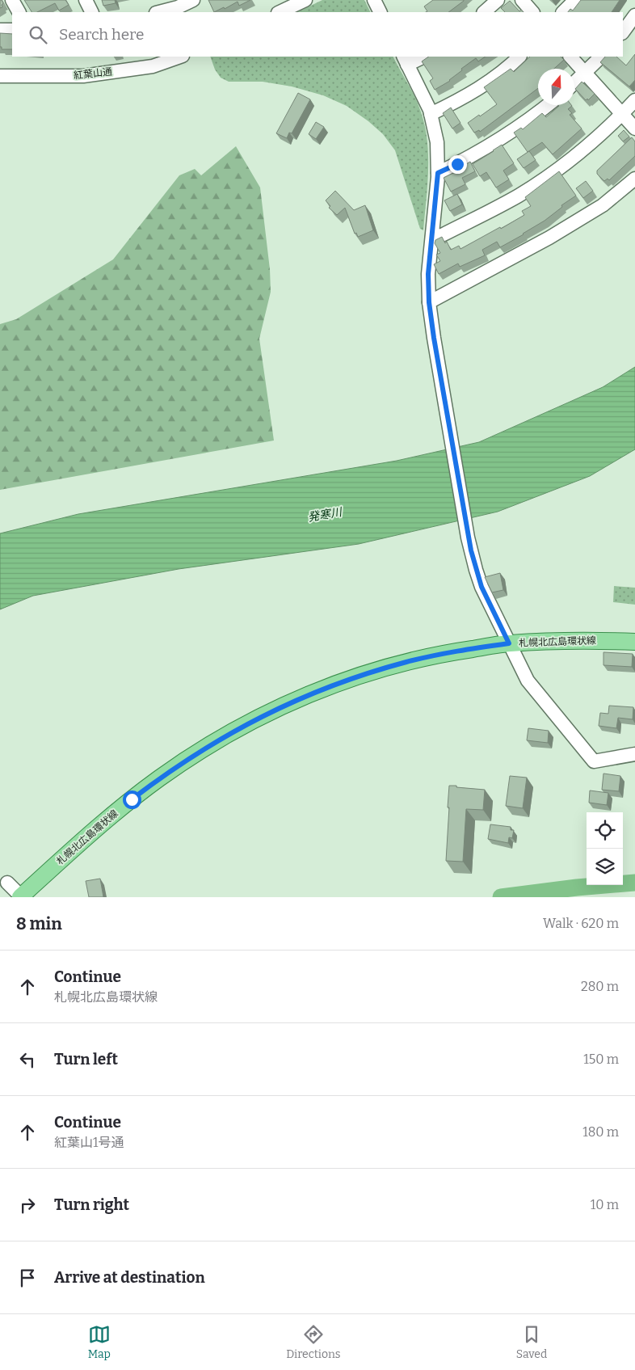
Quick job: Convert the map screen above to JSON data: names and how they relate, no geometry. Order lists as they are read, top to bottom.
{
  "streets": {
    "main road": ["札幌北広島環状線"],
    "street": ["紅葉山通"]
  },
  "water": ["発寒川"],
  "north": "top",
  "page": {
    "search": "Search here",
    "heading": ["8 min", "Walk · 620 m"],
    "list": [
      ["Continue", "札幌北広島環状線", "280 m"],
      ["Turn left", "150 m"],
      ["Continue", "紅葉山1号通", "180 m"],
      ["Turn right", "10 m"],
      "Arrive at destination"
    ],
    "nav": ["Map", "Directions", "Saved"]
  }
}
